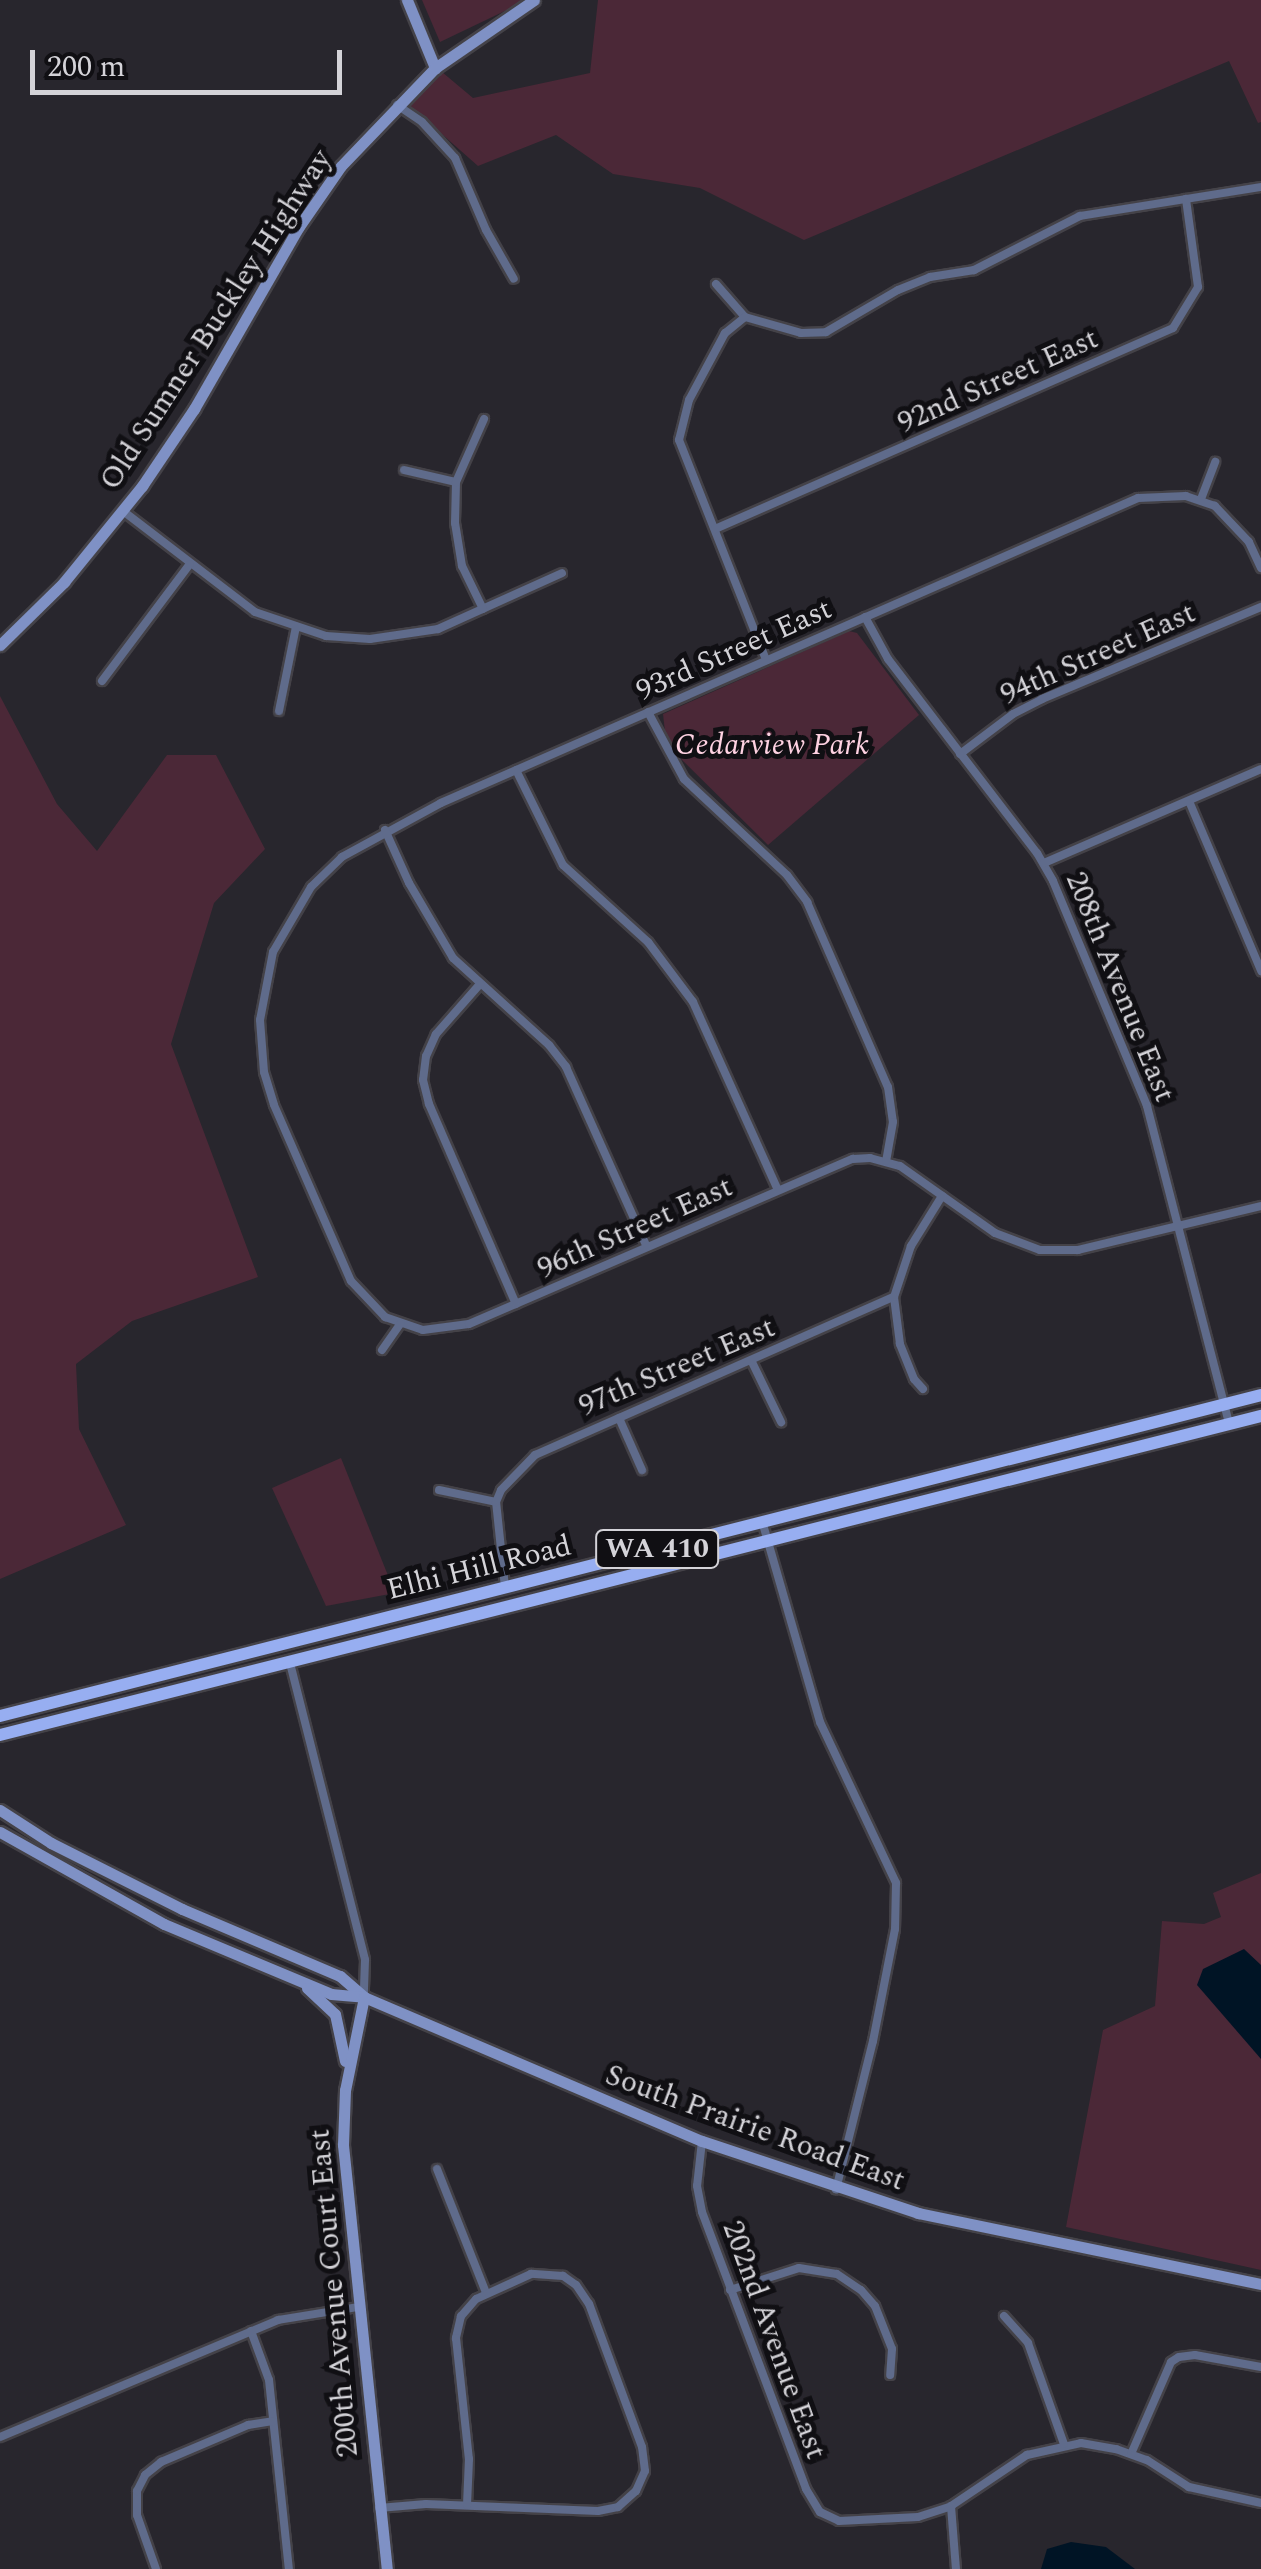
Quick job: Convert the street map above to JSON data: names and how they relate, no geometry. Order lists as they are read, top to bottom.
{
  "streets": {
    "main road": [
      "Old Sumner Buckley Highway",
      "WA 410",
      "Elhi Hill Road",
      "South Prairie Road East",
      "200th Avenue Court East"
    ],
    "street": [
      "92nd Street East",
      "93rd Street East",
      "94th Street East",
      "208th Avenue East",
      "96th Street East",
      "97th Street East",
      "202nd Avenue East"
    ]
  },
  "crossings": [
    ["93rd Street East", "208th Avenue East"],
    ["93rd Street East", "96th Street East"],
    ["94th Street East", "208th Avenue East"],
    ["208th Avenue East", "Elhi Hill Road"],
    ["Elhi Hill Road", "200th Avenue Court East"],
    ["South Prairie Road East", "200th Avenue Court East"],
    ["South Prairie Road East", "202nd Avenue East"]
  ],
  "parks": ["Cedarview Park"],
  "scale_bar": "200 m"
}
